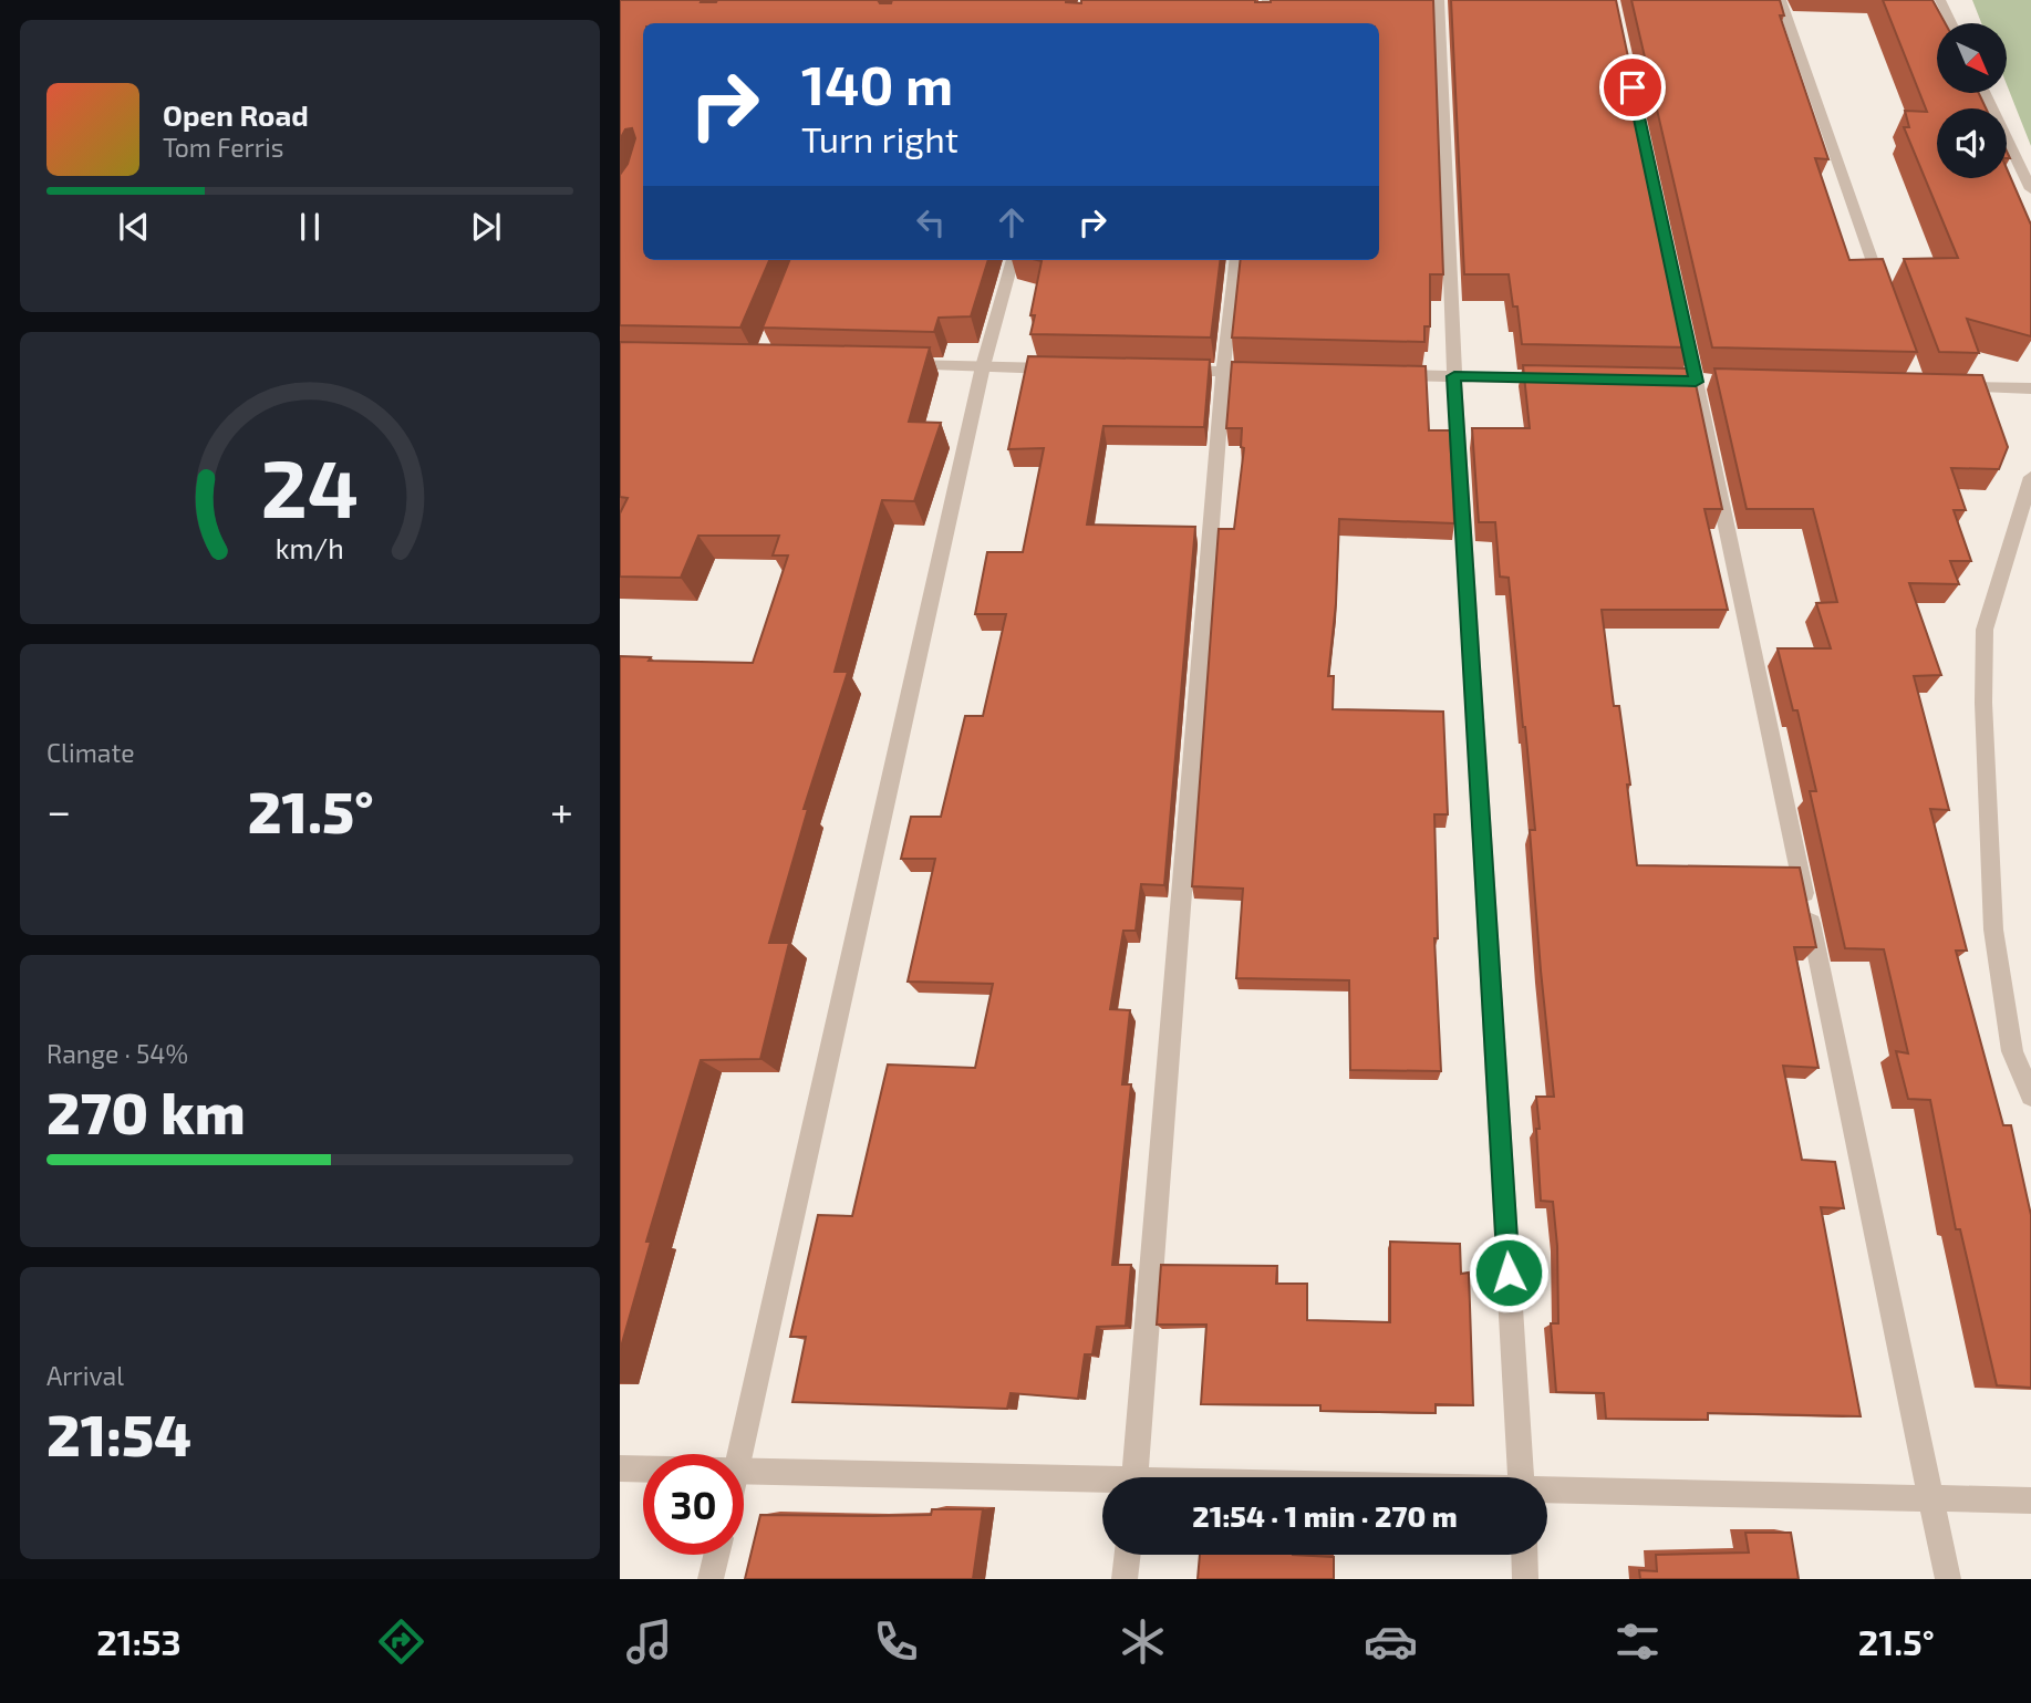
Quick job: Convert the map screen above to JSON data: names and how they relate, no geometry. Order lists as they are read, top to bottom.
{
  "north": "bottom right",
  "page": {
    "turn": ["140 m", "Turn right"],
    "song": ["Open Road", "Tom Ferris"],
    "tile": [
      "Climate",
      ["Range · 54%", "270 km"],
      ["Arrival", "21:54"]
    ],
    "heat": ["−", "21.5°", "+"],
    "limit": "30",
    "trip": "21:54 · 1 min · 270 m",
    "tabs": ["21:53", "21.5°"],
    "gauge": ["24", "km/h"]
  }
}
